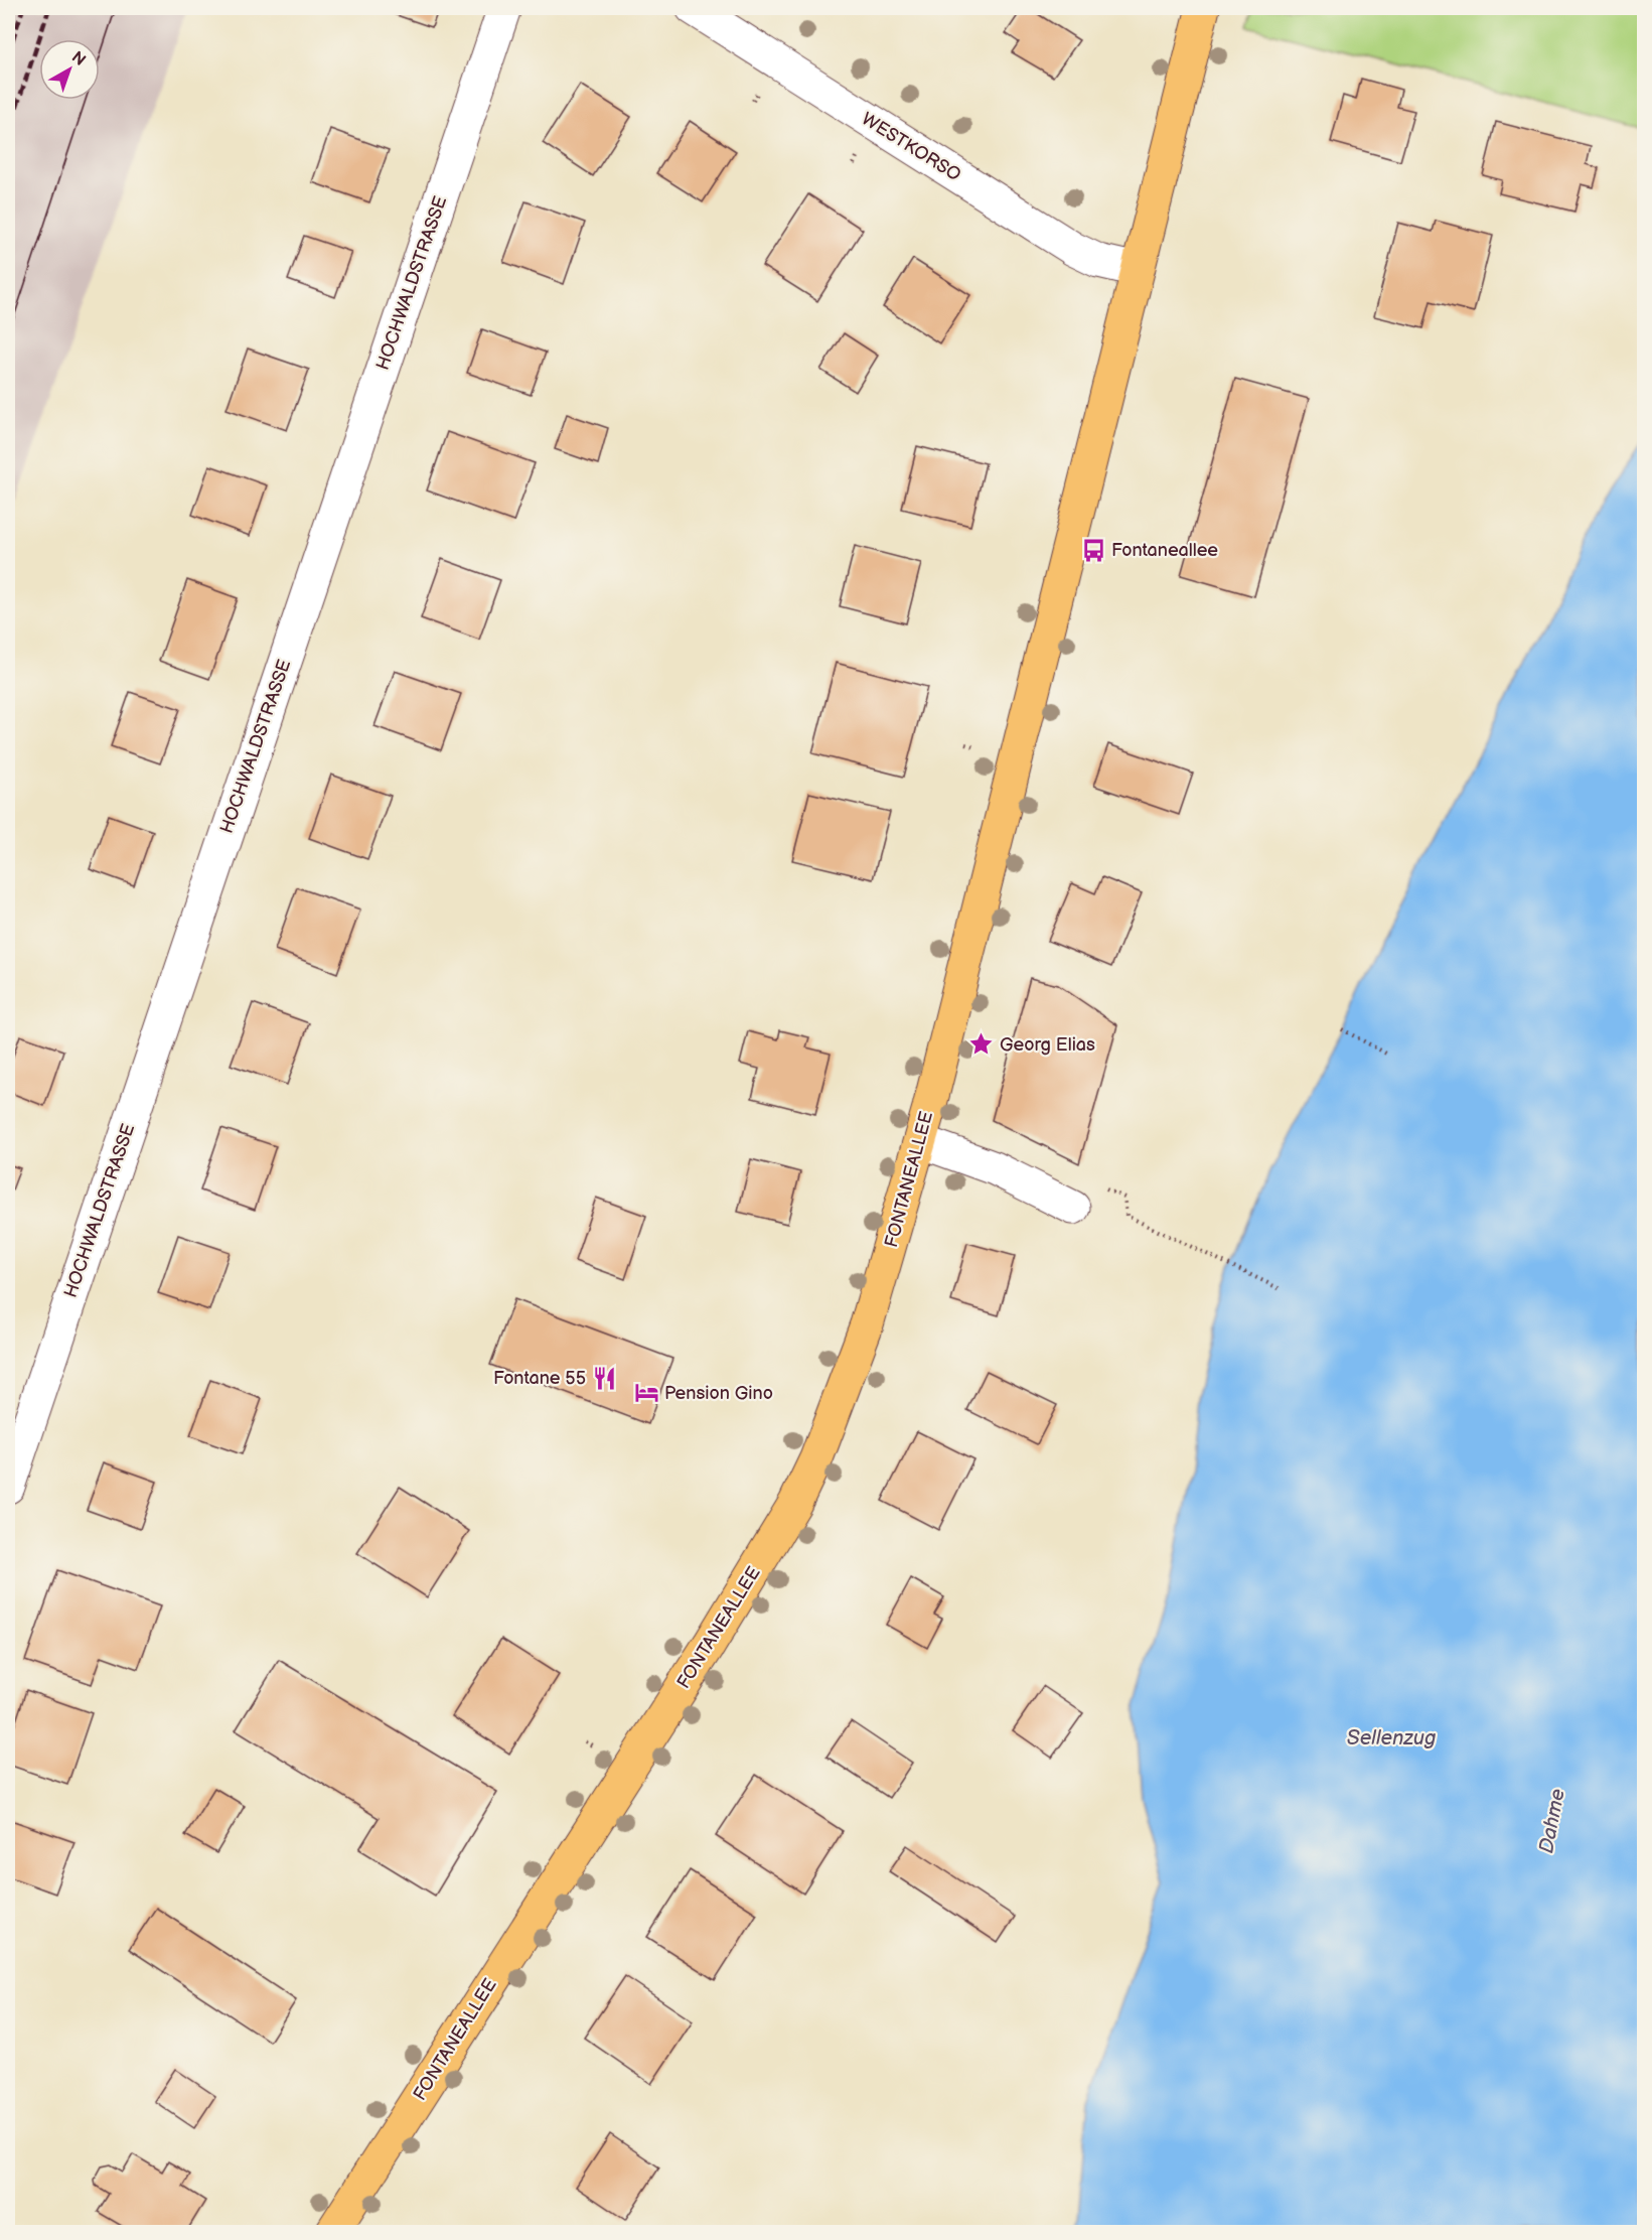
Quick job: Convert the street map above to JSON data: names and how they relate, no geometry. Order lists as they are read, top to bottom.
{
  "streets": {
    "main road": ["FONTANEALLEE"],
    "street": ["WESTKORSO", "HOCHWALDSTRASSE"]
  },
  "crossings": [
    ["WESTKORSO", "FONTANEALLEE"]
  ],
  "water": ["Sellenzug", "Dahme"],
  "places": {
    "bus stop": ["Fontaneallee"],
    "place": ["Georg Elias"],
    "restaurant": ["Fontane 55"],
    "hotel": ["Pension Gino"]
  },
  "north": "top right"
}
